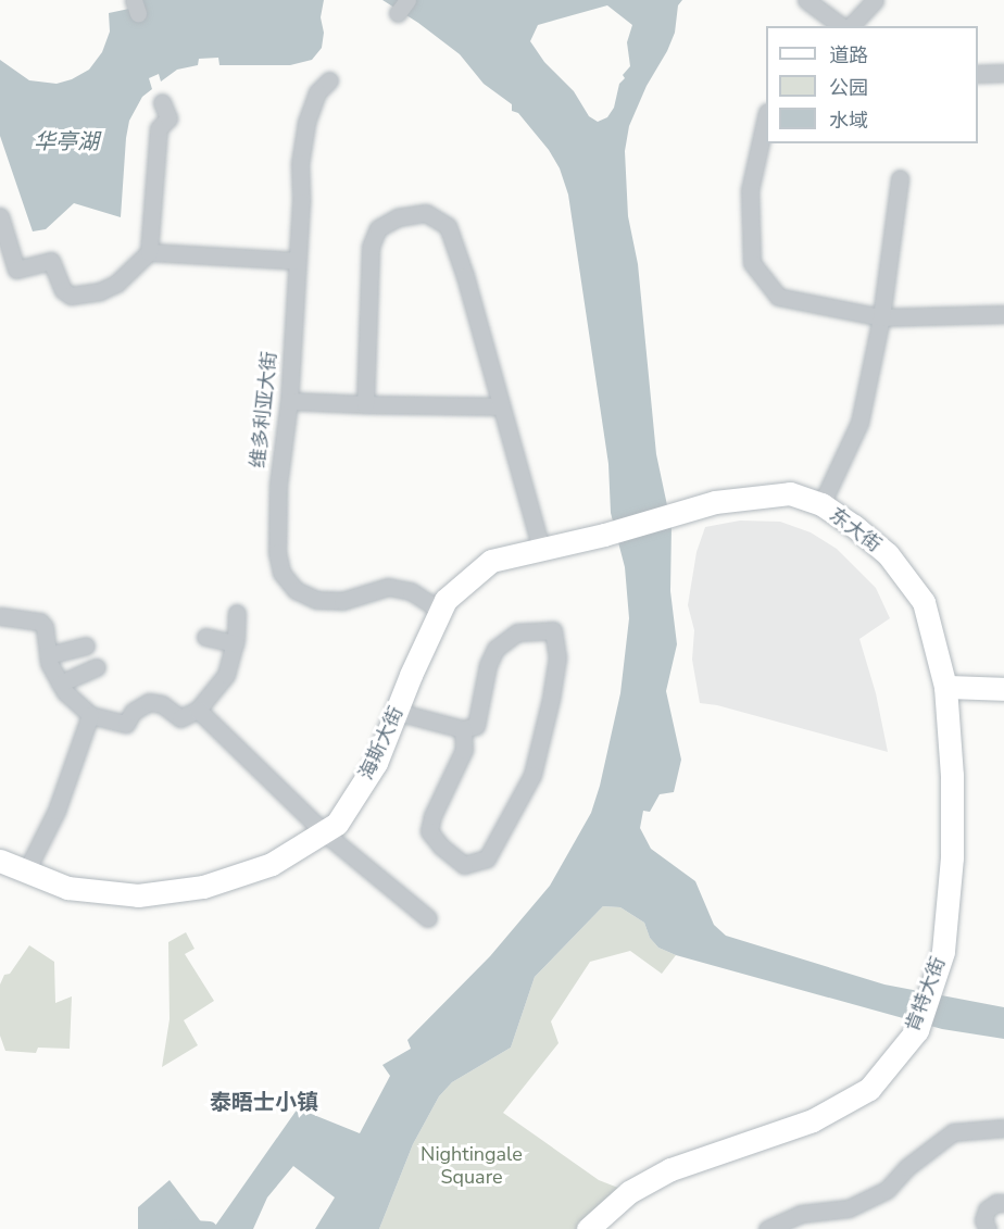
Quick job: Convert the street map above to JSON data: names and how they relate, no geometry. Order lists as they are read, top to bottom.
{
  "streets": {
    "street": [
      "维多利亚大街",
      "东大街",
      "海斯大街",
      "肯特大街"
    ]
  },
  "crossings": [
    ["维多利亚大街", "海斯大街"],
    ["东大街", "海斯大街"],
    ["东大街", "肯特大街"]
  ],
  "districts": ["泰晤士小镇"],
  "water": ["华亭湖"],
  "parks": ["Nightingale Square"],
  "legend": ["道路", "公园", "水域"]
}
